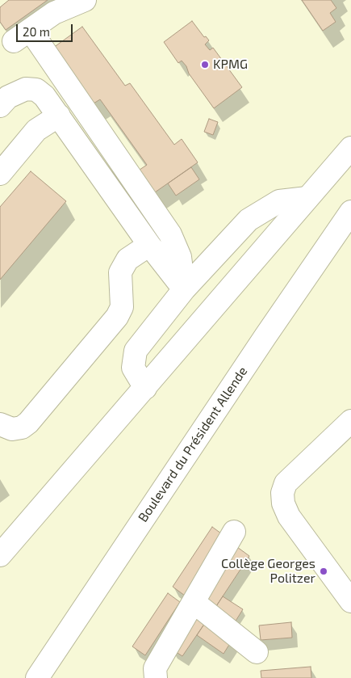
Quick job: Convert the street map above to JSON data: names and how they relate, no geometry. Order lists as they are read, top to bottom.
{
  "streets": {
    "main road": ["Boulevard du Président Allende"]
  },
  "places": ["KPMG", "Collège Georges Politzer"],
  "scale_bar": "20 m"
}
